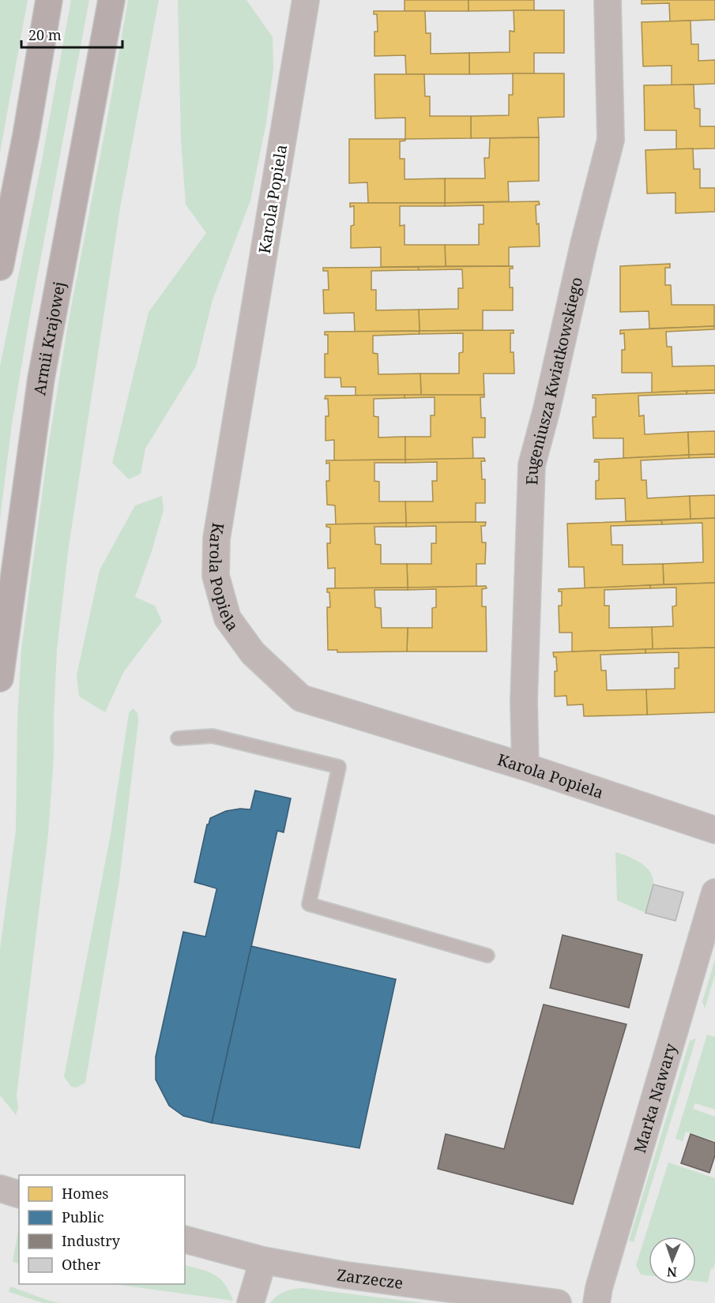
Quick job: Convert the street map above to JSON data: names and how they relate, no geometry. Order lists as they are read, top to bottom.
{
  "streets": {
    "main road": ["Armii Krajowej"],
    "street": [
      "Karola Popiela",
      "Eugeniusza Kwiatkowskiego",
      "Marka Nawary",
      "Zarzecze"
    ]
  },
  "crossings": [
    ["Karola Popiela", "Eugeniusza Kwiatkowskiego"]
  ],
  "legend": [
    "Homes",
    "Public",
    "Industry",
    "Other"
  ],
  "scale_bar": "20 m",
  "north": "bottom"
}
